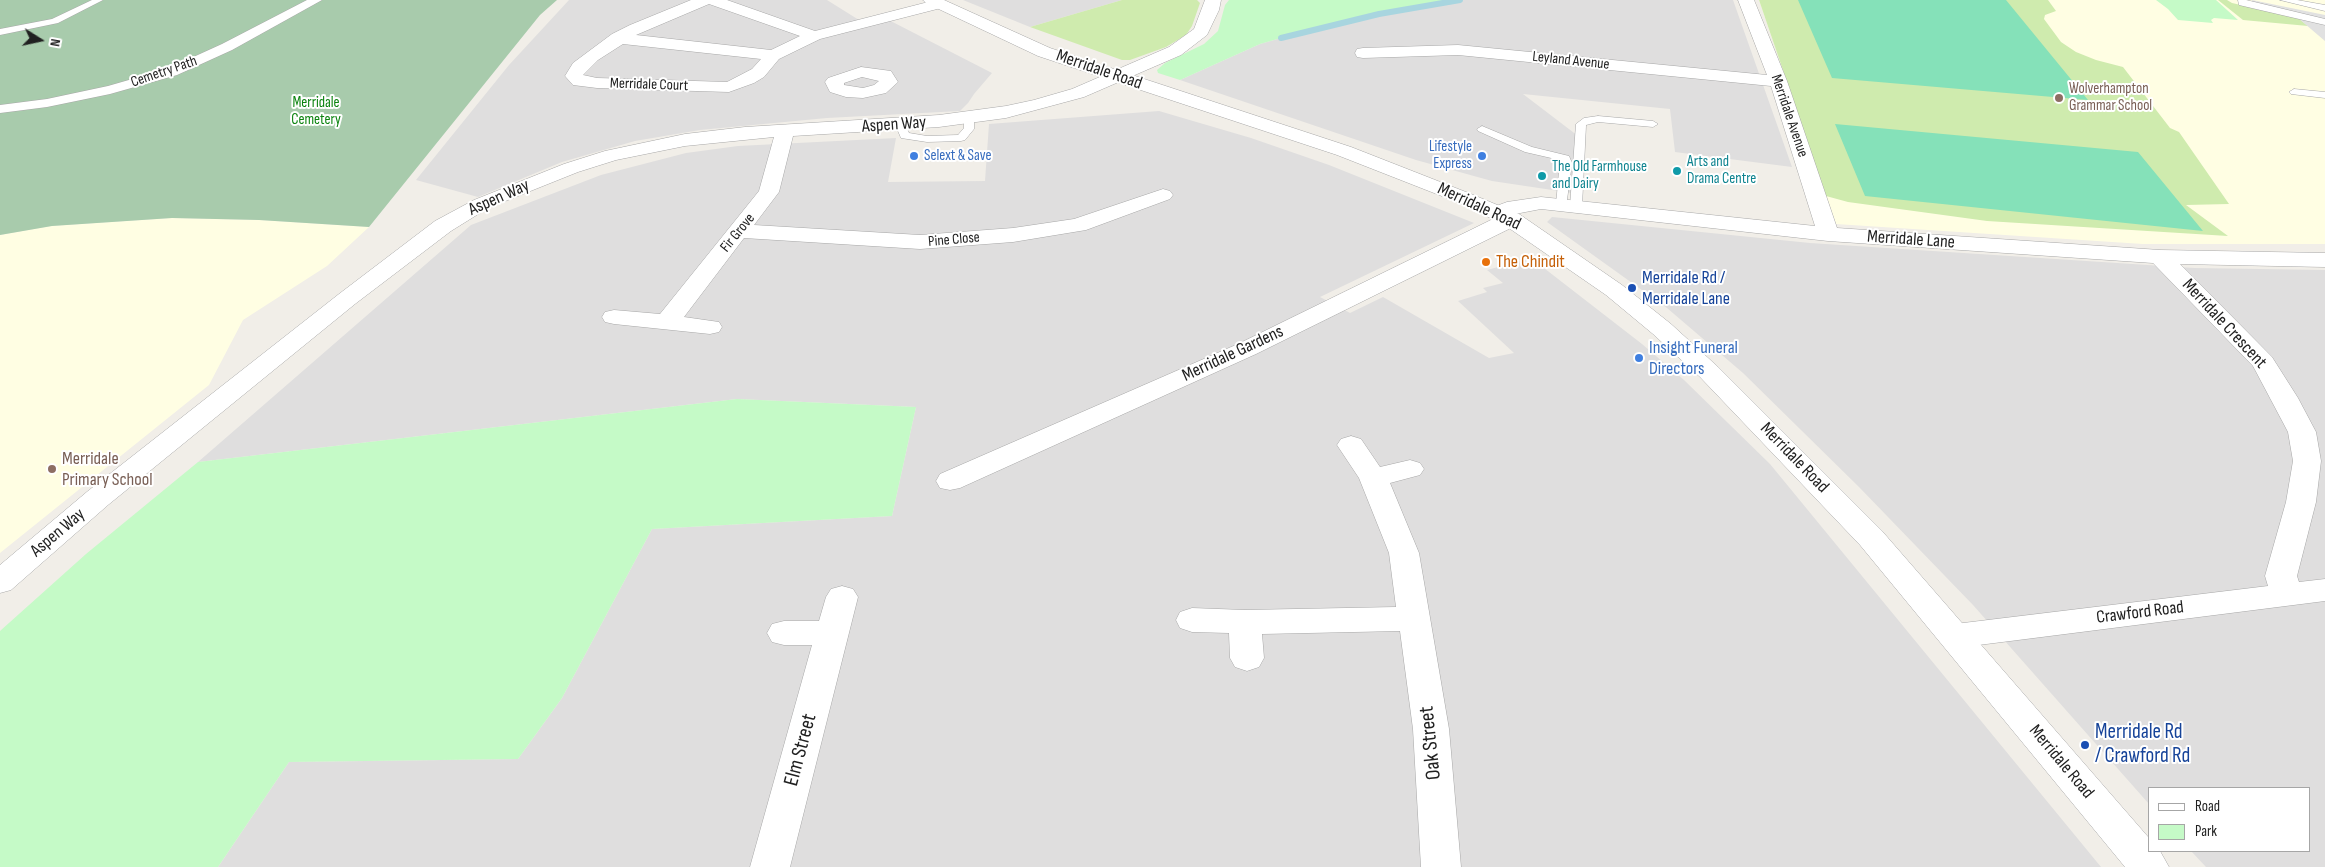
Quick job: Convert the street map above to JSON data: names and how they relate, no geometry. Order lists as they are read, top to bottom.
{
  "streets": {
    "street": [
      "Leyland Avenue",
      "Merridale Road",
      "Cemetry Path",
      "Merridale Court",
      "Merridale Avenue",
      "Aspen Way",
      "Fir Grove",
      "Pine Close",
      "Merridale Lane",
      "Merridale Crescent",
      "Merridale Gardens",
      "Crawford Road",
      "Oak Street",
      "Elm Street"
    ]
  },
  "crossings": [
    ["Leyland Avenue", "Merridale Avenue"],
    ["Merridale Road", "Merridale Court"],
    ["Merridale Road", "Aspen Way"],
    ["Merridale Road", "Merridale Lane"],
    ["Merridale Road", "Merridale Gardens"],
    ["Merridale Road", "Crawford Road"],
    ["Merridale Avenue", "Merridale Lane"],
    ["Aspen Way", "Fir Grove"],
    ["Fir Grove", "Pine Close"],
    ["Merridale Lane", "Merridale Crescent"],
    ["Merridale Lane", "Merridale Gardens"],
    ["Merridale Crescent", "Crawford Road"]
  ],
  "parks": ["Merridale Cemetery"],
  "places": [
    "Wolverhampton Grammar School",
    "Selext & Save",
    "Lifestyle Express",
    "Arts and Drama Centre",
    "The Old Farmhouse and Dairy",
    "The Chindit",
    "Merridale Rd / Merridale Lane",
    "Insight Funeral Directors",
    "Merridale Primary School",
    "Merridale Rd / Crawford Rd"
  ],
  "legend": ["Road", "Park"],
  "north": "right"
}
